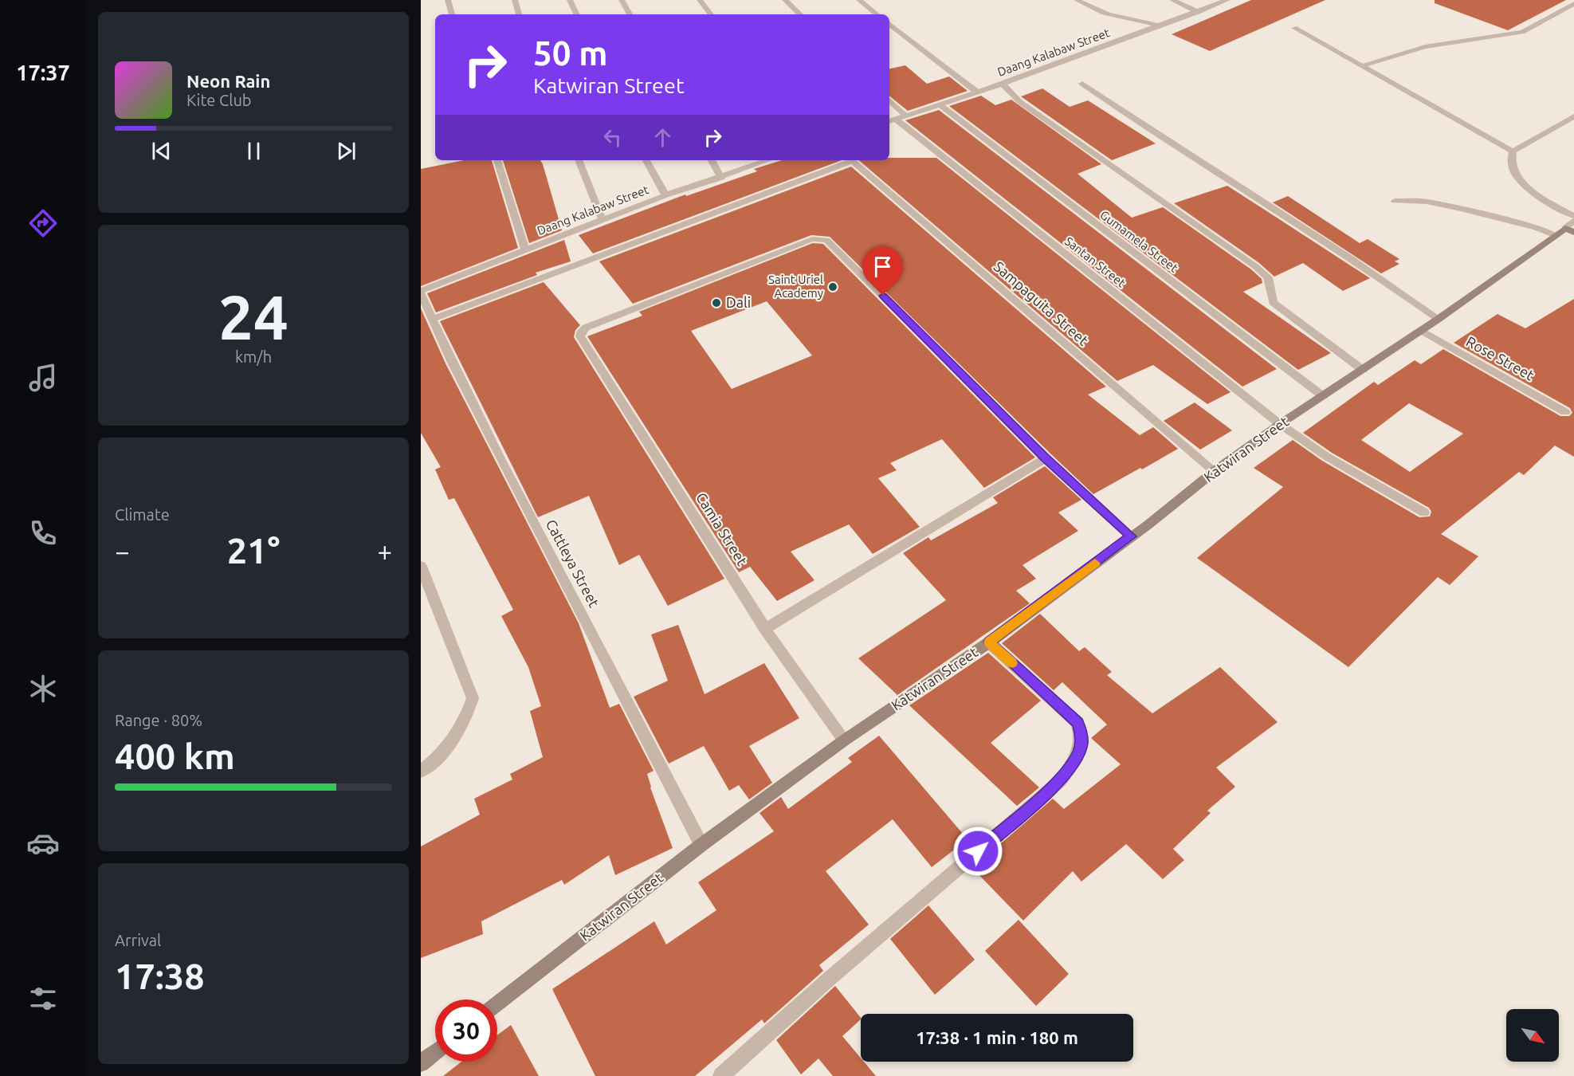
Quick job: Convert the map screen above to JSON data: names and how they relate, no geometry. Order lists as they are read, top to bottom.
{
  "streets": {
    "street": [
      "Daang Kalabaw Street",
      "Gumamela Street",
      "Santan Street",
      "Sampaguita Street",
      "Rose Street",
      "Katwiran Street",
      "Camia Street",
      "Cattleya Street"
    ]
  },
  "crossings": [
    ["Daang Kalabaw Street", "Gumamela Street"],
    ["Daang Kalabaw Street", "Santan Street"],
    ["Daang Kalabaw Street", "Cattleya Street"],
    ["Gumamela Street", "Katwiran Street"],
    ["Santan Street", "Katwiran Street"],
    ["Sampaguita Street", "Katwiran Street"],
    ["Rose Street", "Katwiran Street"],
    ["Katwiran Street", "Camia Street"],
    ["Katwiran Street", "Cattleya Street"]
  ],
  "places": ["Saint Uriel Academy", "Dali"],
  "north": "bottom right",
  "page": {
    "tabs": "17:37",
    "turn": ["50 m", "Katwiran Street"],
    "song": ["Neon Rain", "Kite Club"],
    "tile": [
      ["24", "km/h"],
      "Climate",
      ["Range · 80%", "400 km"],
      ["Arrival", "17:38"]
    ],
    "heat": ["−", "21°", "+"],
    "limit": "30",
    "trip": "17:38 · 1 min · 180 m"
  }
}
